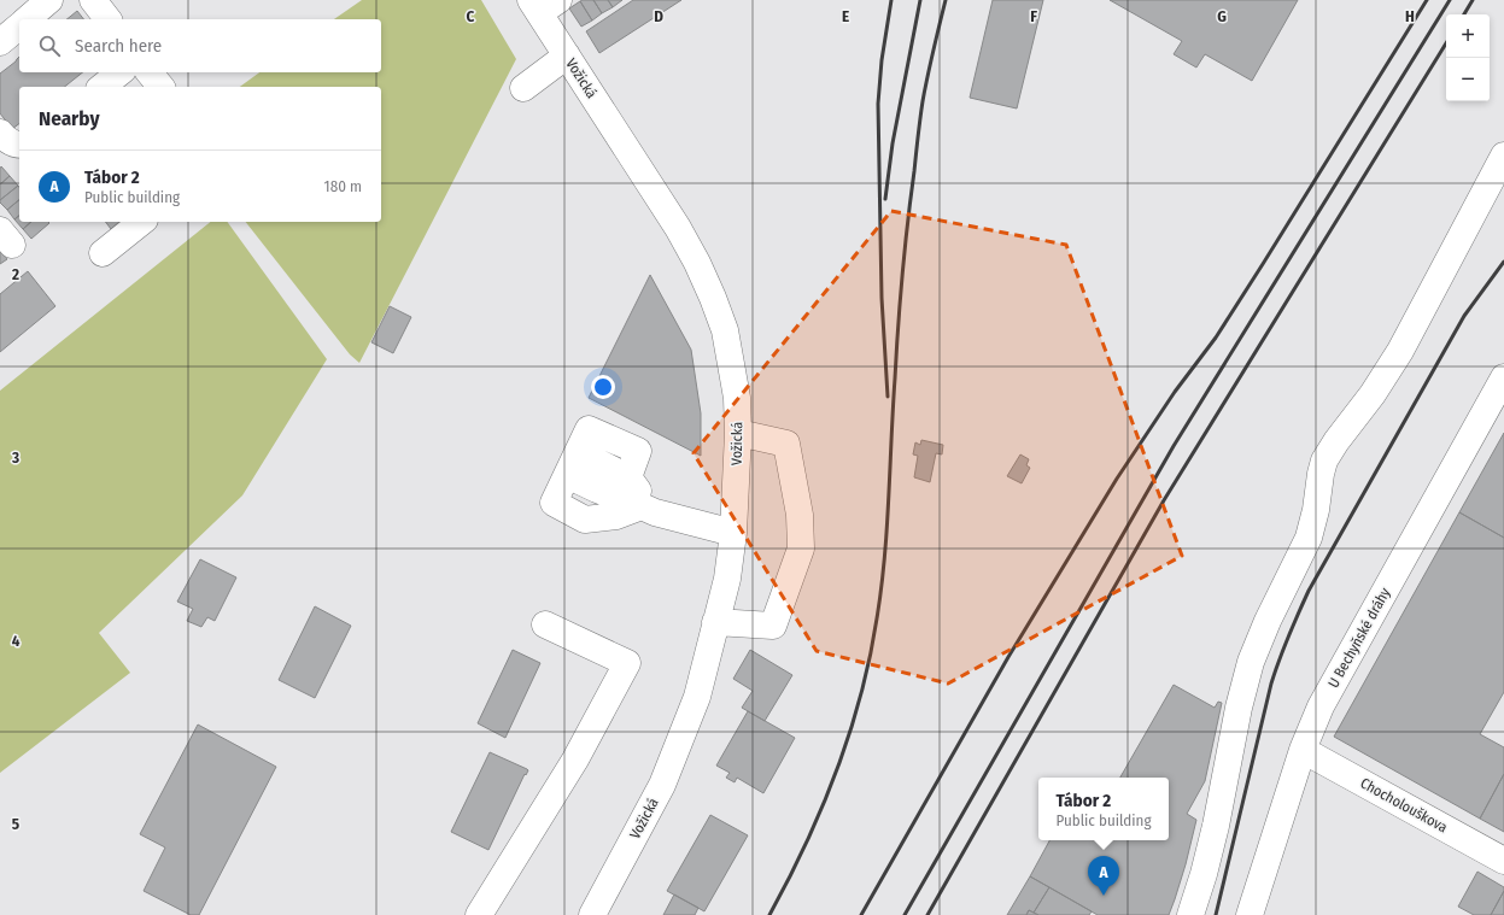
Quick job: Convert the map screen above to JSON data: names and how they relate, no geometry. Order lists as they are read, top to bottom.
{
  "streets": {
    "street": ["Vožická", "U Bechyňské dráhy", "Chocholouškova"]
  },
  "crossings": [
    ["U Bechyňské dráhy", "Chocholouškova"]
  ],
  "page": {
    "map_buttons": ["+", "−"],
    "search": "Search here",
    "heading": "Nearby",
    "list": [
      {
        "mark": "A",
        "name": "Tábor 2",
        "note": "Public building",
        "value": "180 m"
      }
    ],
    "popup": ["Tábor 2", "Public building"],
    "pins": "A"
  },
  "grid": {
    "columns": [
      "C",
      "D",
      "E",
      "F",
      "G",
      "H"
    ],
    "rows": [
      "2",
      "3",
      "4",
      "5"
    ]
  }
}
